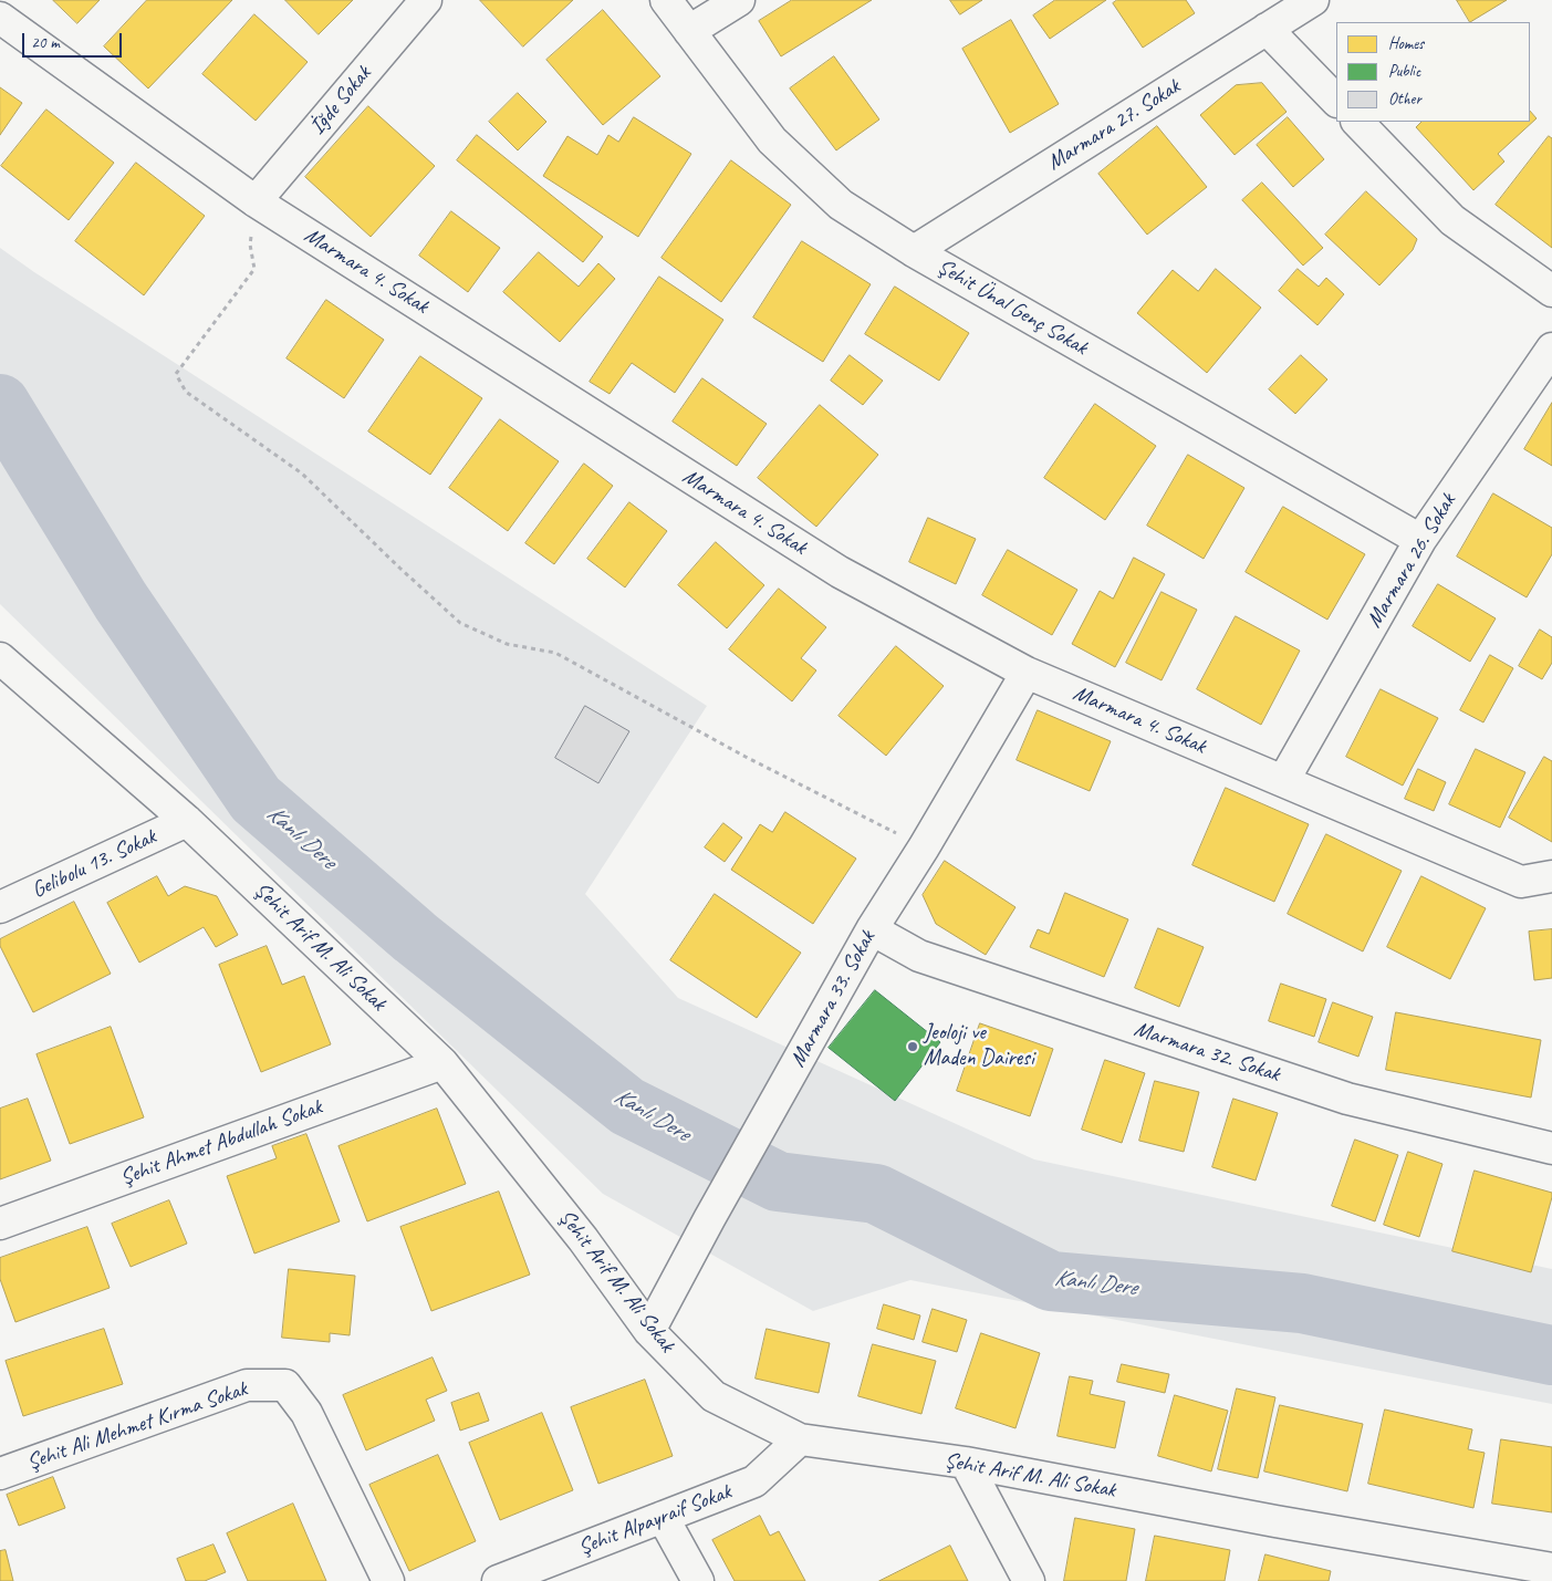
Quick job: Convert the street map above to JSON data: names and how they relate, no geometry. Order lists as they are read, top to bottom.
{
  "streets": {
    "street": [
      "İğde Sokak",
      "Marmara 27. Sokak",
      "Marmara 4. Sokak",
      "Şehit Ünal Genç Sokak",
      "Marmara 26. Sokak",
      "Gelibolu 13. Sokak",
      "Şehit Arif M. Ali Sokak",
      "Marmara 33. Sokak",
      "Marmara 32. Sokak",
      "Şehit Ahmet Abdullah Sokak",
      "Şehit Ali Mehmet Kırma Sokak",
      "Şehit Alpayraif Sokak"
    ]
  },
  "crossings": [
    ["İğde Sokak", "Marmara 4. Sokak"],
    ["Marmara 27. Sokak", "Şehit Ünal Genç Sokak"],
    ["Marmara 4. Sokak", "Marmara 26. Sokak"],
    ["Marmara 4. Sokak", "Marmara 33. Sokak"],
    ["Şehit Ünal Genç Sokak", "Marmara 26. Sokak"],
    ["Gelibolu 13. Sokak", "Şehit Arif M. Ali Sokak"],
    ["Şehit Arif M. Ali Sokak", "Marmara 33. Sokak"],
    ["Şehit Arif M. Ali Sokak", "Şehit Ahmet Abdullah Sokak"],
    ["Şehit Arif M. Ali Sokak", "Şehit Alpayraif Sokak"],
    ["Marmara 33. Sokak", "Marmara 32. Sokak"]
  ],
  "water": ["Kanlı Dere"],
  "places": ["Jeoloji ve Maden Dairesi"],
  "legend": ["Homes", "Public", "Other"],
  "scale_bar": "20 m"
}
